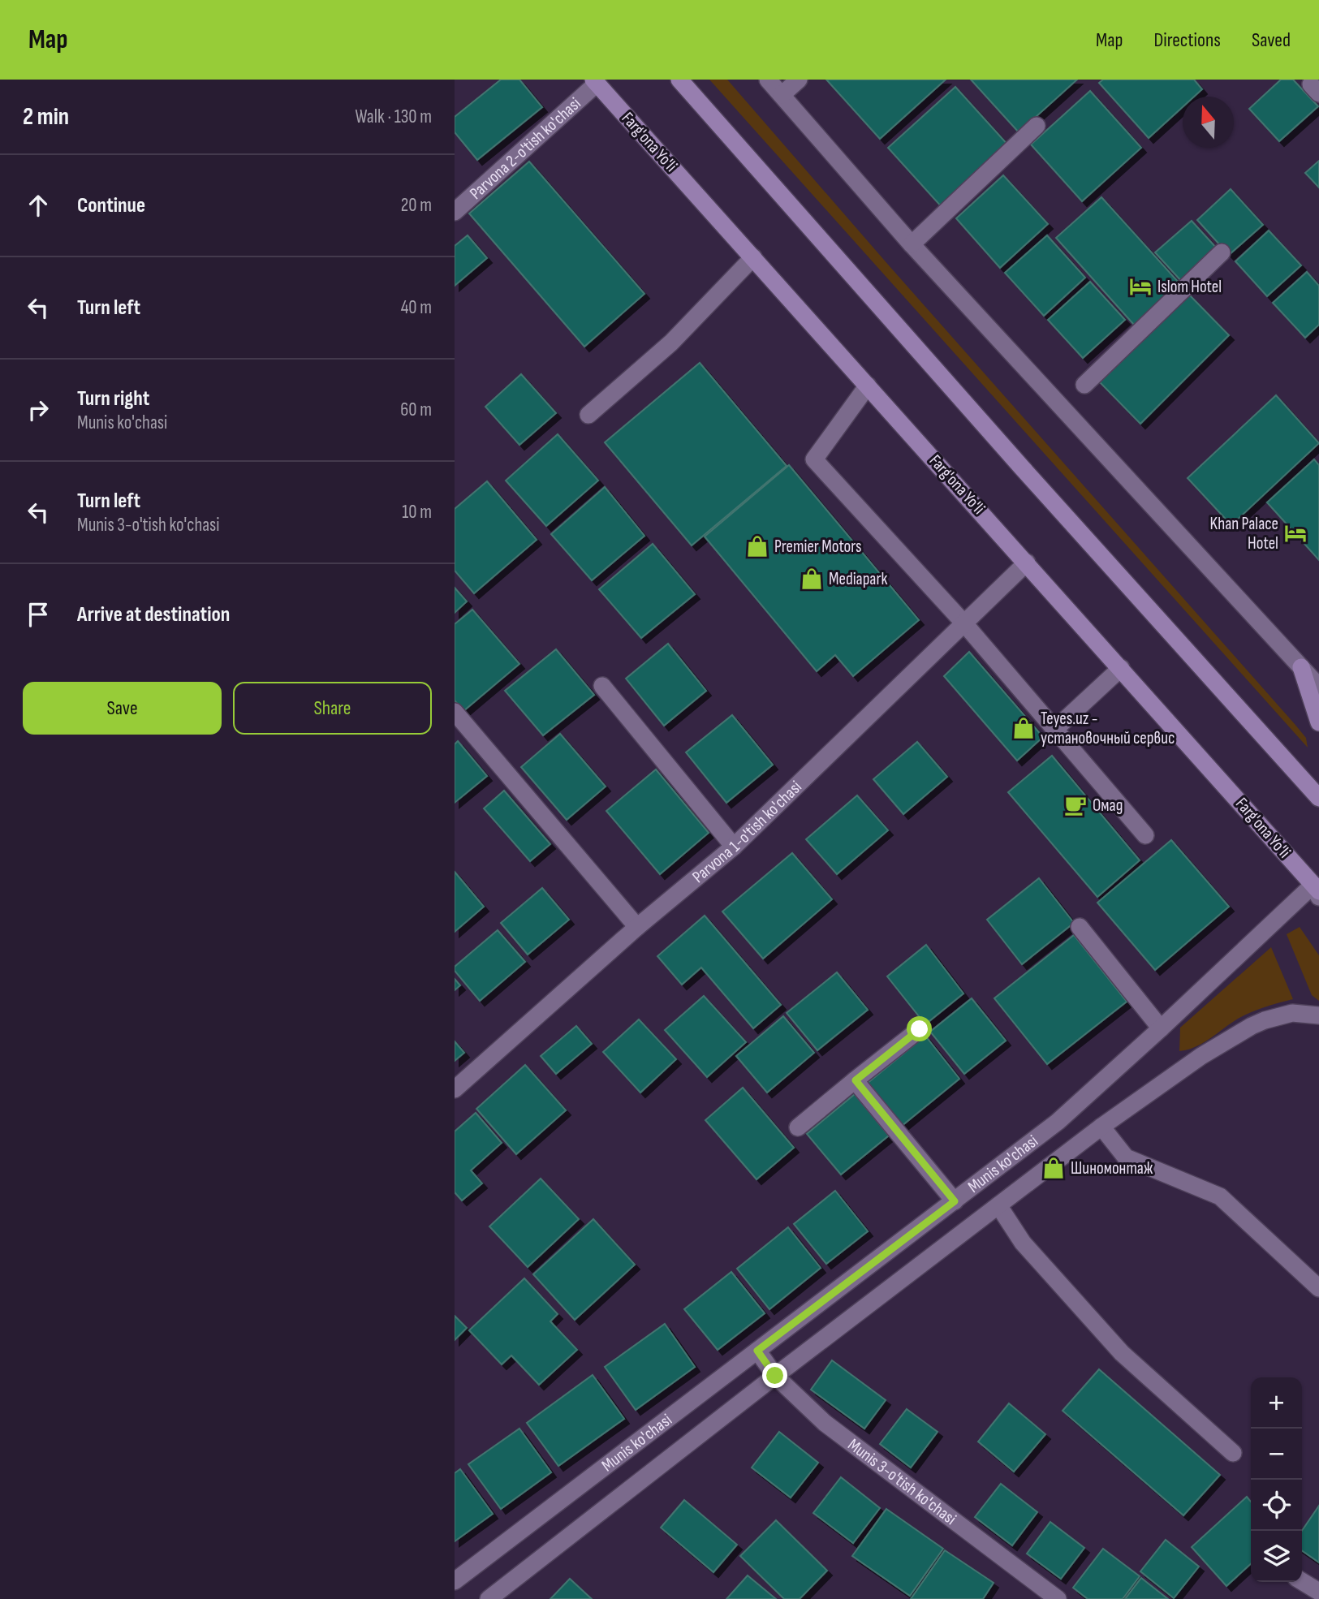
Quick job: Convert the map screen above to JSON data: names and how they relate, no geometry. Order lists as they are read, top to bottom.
{
  "streets": {
    "main road": ["Farg'ona Yo'li"],
    "street": [
      "Parvona 2-o'tish ko'chasi",
      "Parvona 1-o'tish ko'chasi",
      "Munis ko'chasi",
      "Munis 3-o'tish ko'chasi"
    ]
  },
  "crossings": [
    ["Farg'ona Yo'li", "Parvona 2-o'tish ko'chasi"],
    ["Farg'ona Yo'li", "Parvona 1-o'tish ko'chasi"],
    ["Farg'ona Yo'li", "Munis ko'chasi"],
    ["Munis ko'chasi", "Munis 3-o'tish ko'chasi"]
  ],
  "places": {
    "hotel": ["Islom Hotel", "Khan Palace Hotel"],
    "shop": [
      "Premier Motors",
      "Mediapark",
      "Teyes.uz - установочный сервис",
      "Шиномонтаж"
    ],
    "cafe": ["Омад"]
  },
  "north": "top",
  "page": {
    "header": "Map",
    "nav": ["Map", "Directions", "Saved"],
    "heading": ["2 min", "Walk · 130 m"],
    "list": [
      ["Continue", "20 m"],
      ["Turn left", "40 m"],
      ["Turn right", "Munis ko'chasi", "60 m"],
      ["Turn left", "Munis 3-o'tish ko'chasi", "10 m"],
      "Arrive at destination"
    ],
    "buttons": ["Save", "Share"],
    "map_buttons": ["+", "−"]
  }
}
